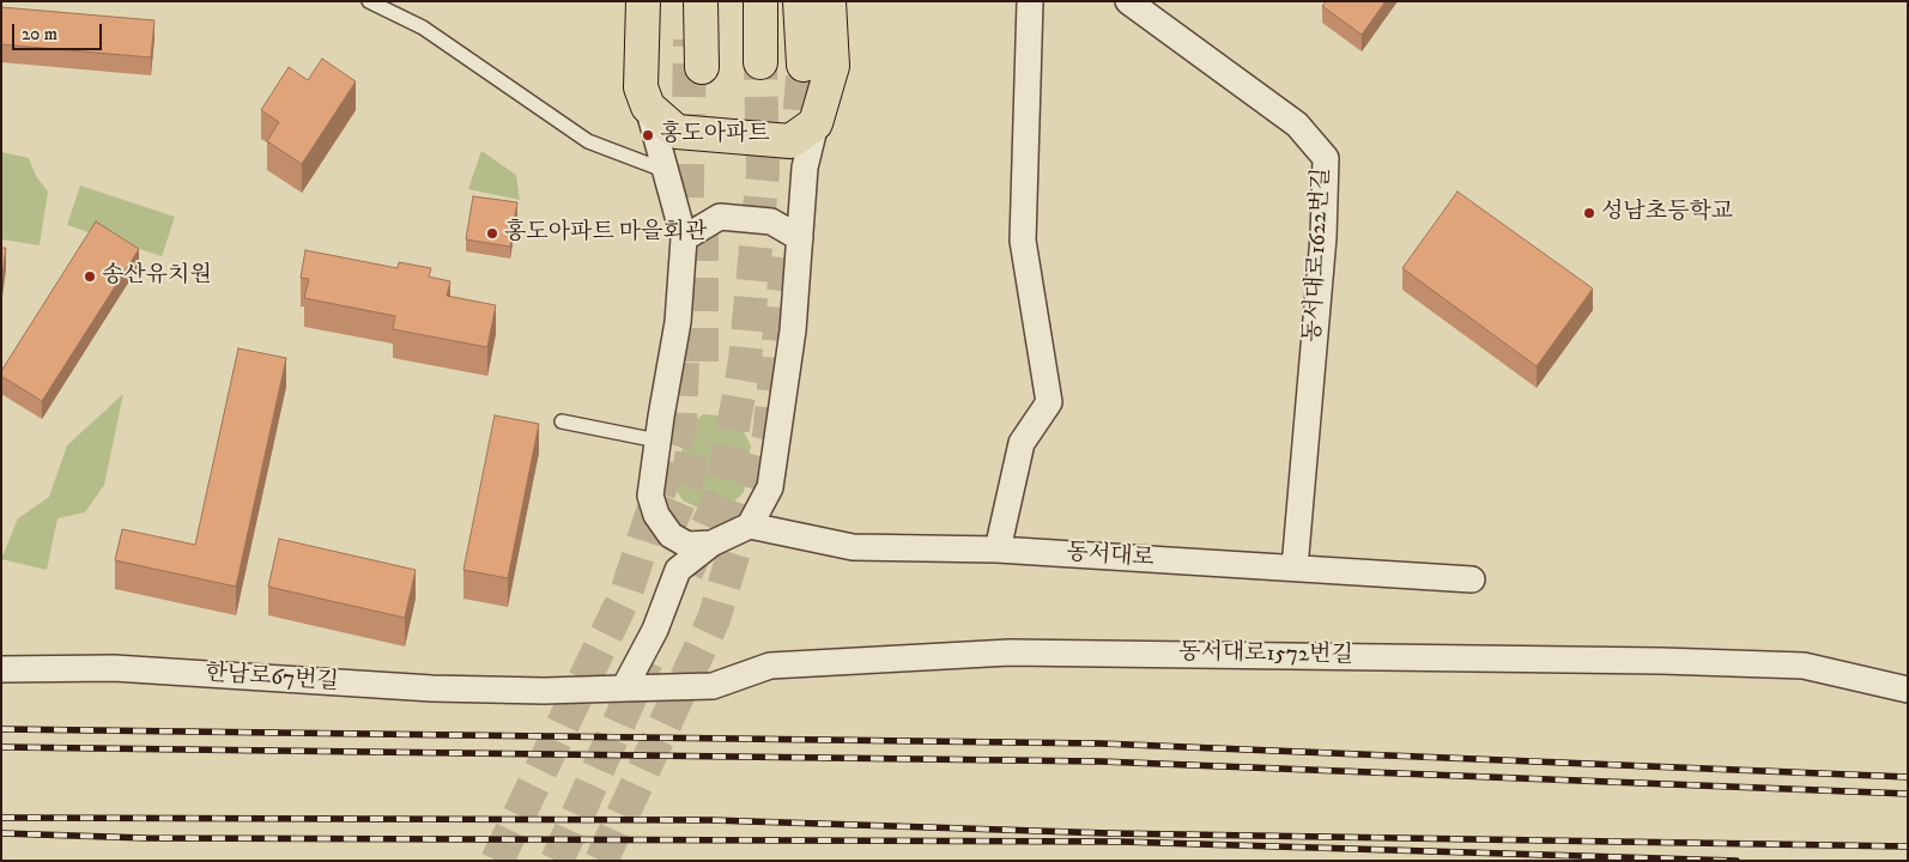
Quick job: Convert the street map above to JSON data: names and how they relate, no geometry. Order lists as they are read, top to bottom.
{
  "streets": {
    "street": [
      "동서대로1622번길",
      "동서대로",
      "동서대로1572번길",
      "한남로67번길"
    ]
  },
  "crossings": [
    ["동서대로1622번길", "동서대로"],
    ["동서대로1572번길", "한남로67번길"]
  ],
  "places": [
    "홍도아파트",
    "성남초등학교",
    "홍도아파트 마을회관",
    "송산유치원"
  ],
  "scale_bar": "20 m"
}
